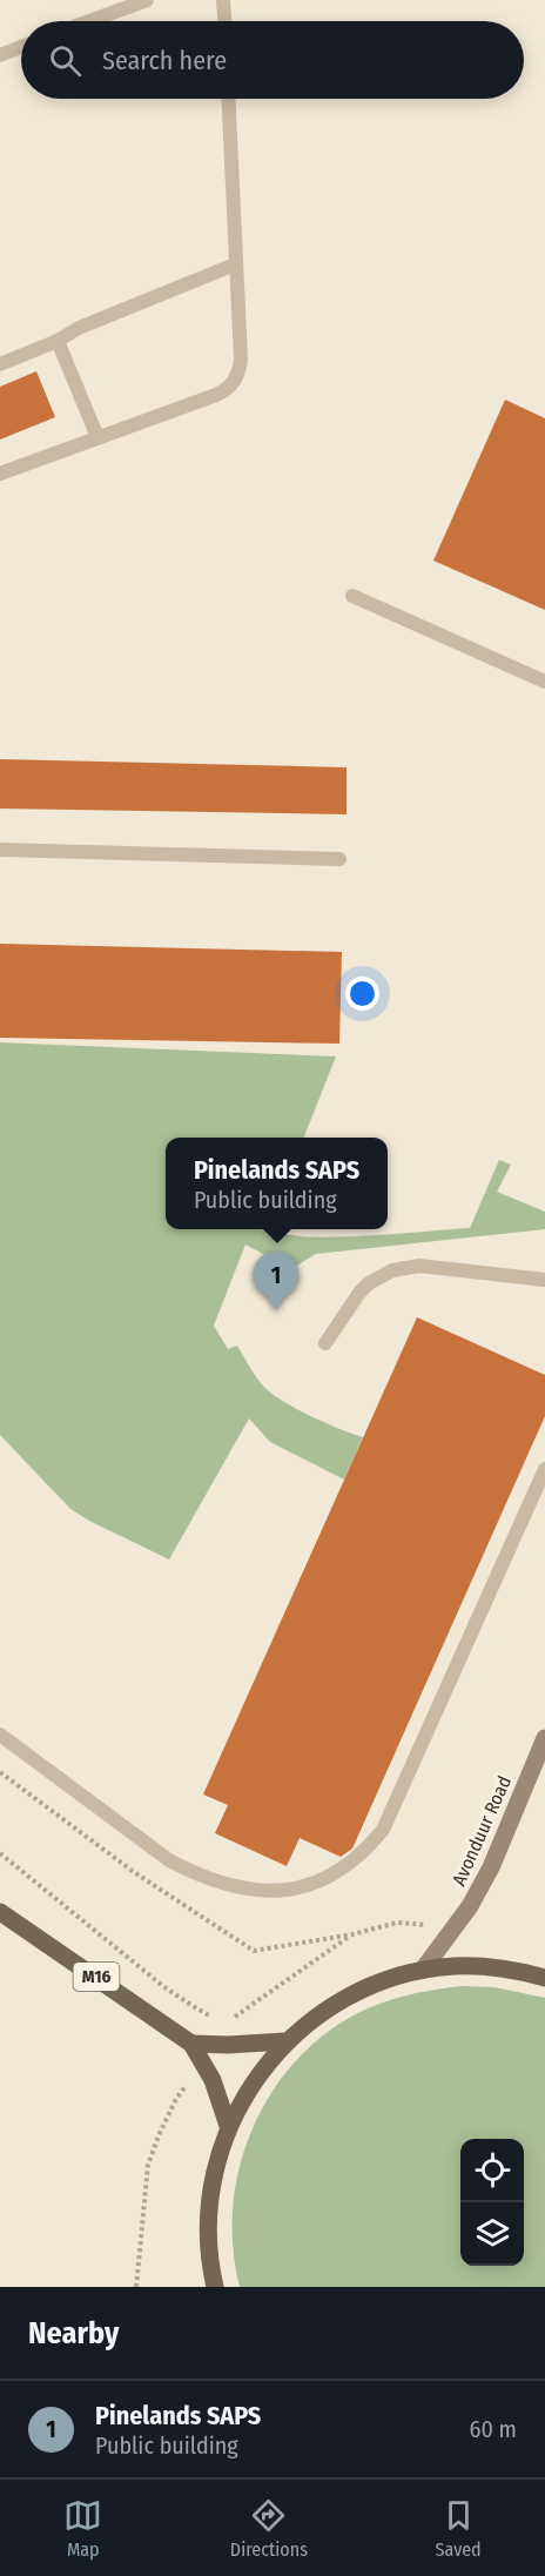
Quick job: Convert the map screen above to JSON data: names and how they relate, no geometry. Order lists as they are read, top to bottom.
{
  "streets": {
    "main road": ["M16"],
    "street": ["Avonduur Road"]
  },
  "page": {
    "search": "Search here",
    "popup": ["Pinelands SAPS", "Public building"],
    "pins": "1",
    "heading": "Nearby",
    "list": [
      {
        "mark": "1",
        "name": "Pinelands SAPS",
        "note": "Public building",
        "value": "60 m"
      }
    ],
    "nav": ["Map", "Directions", "Saved"]
  }
}
